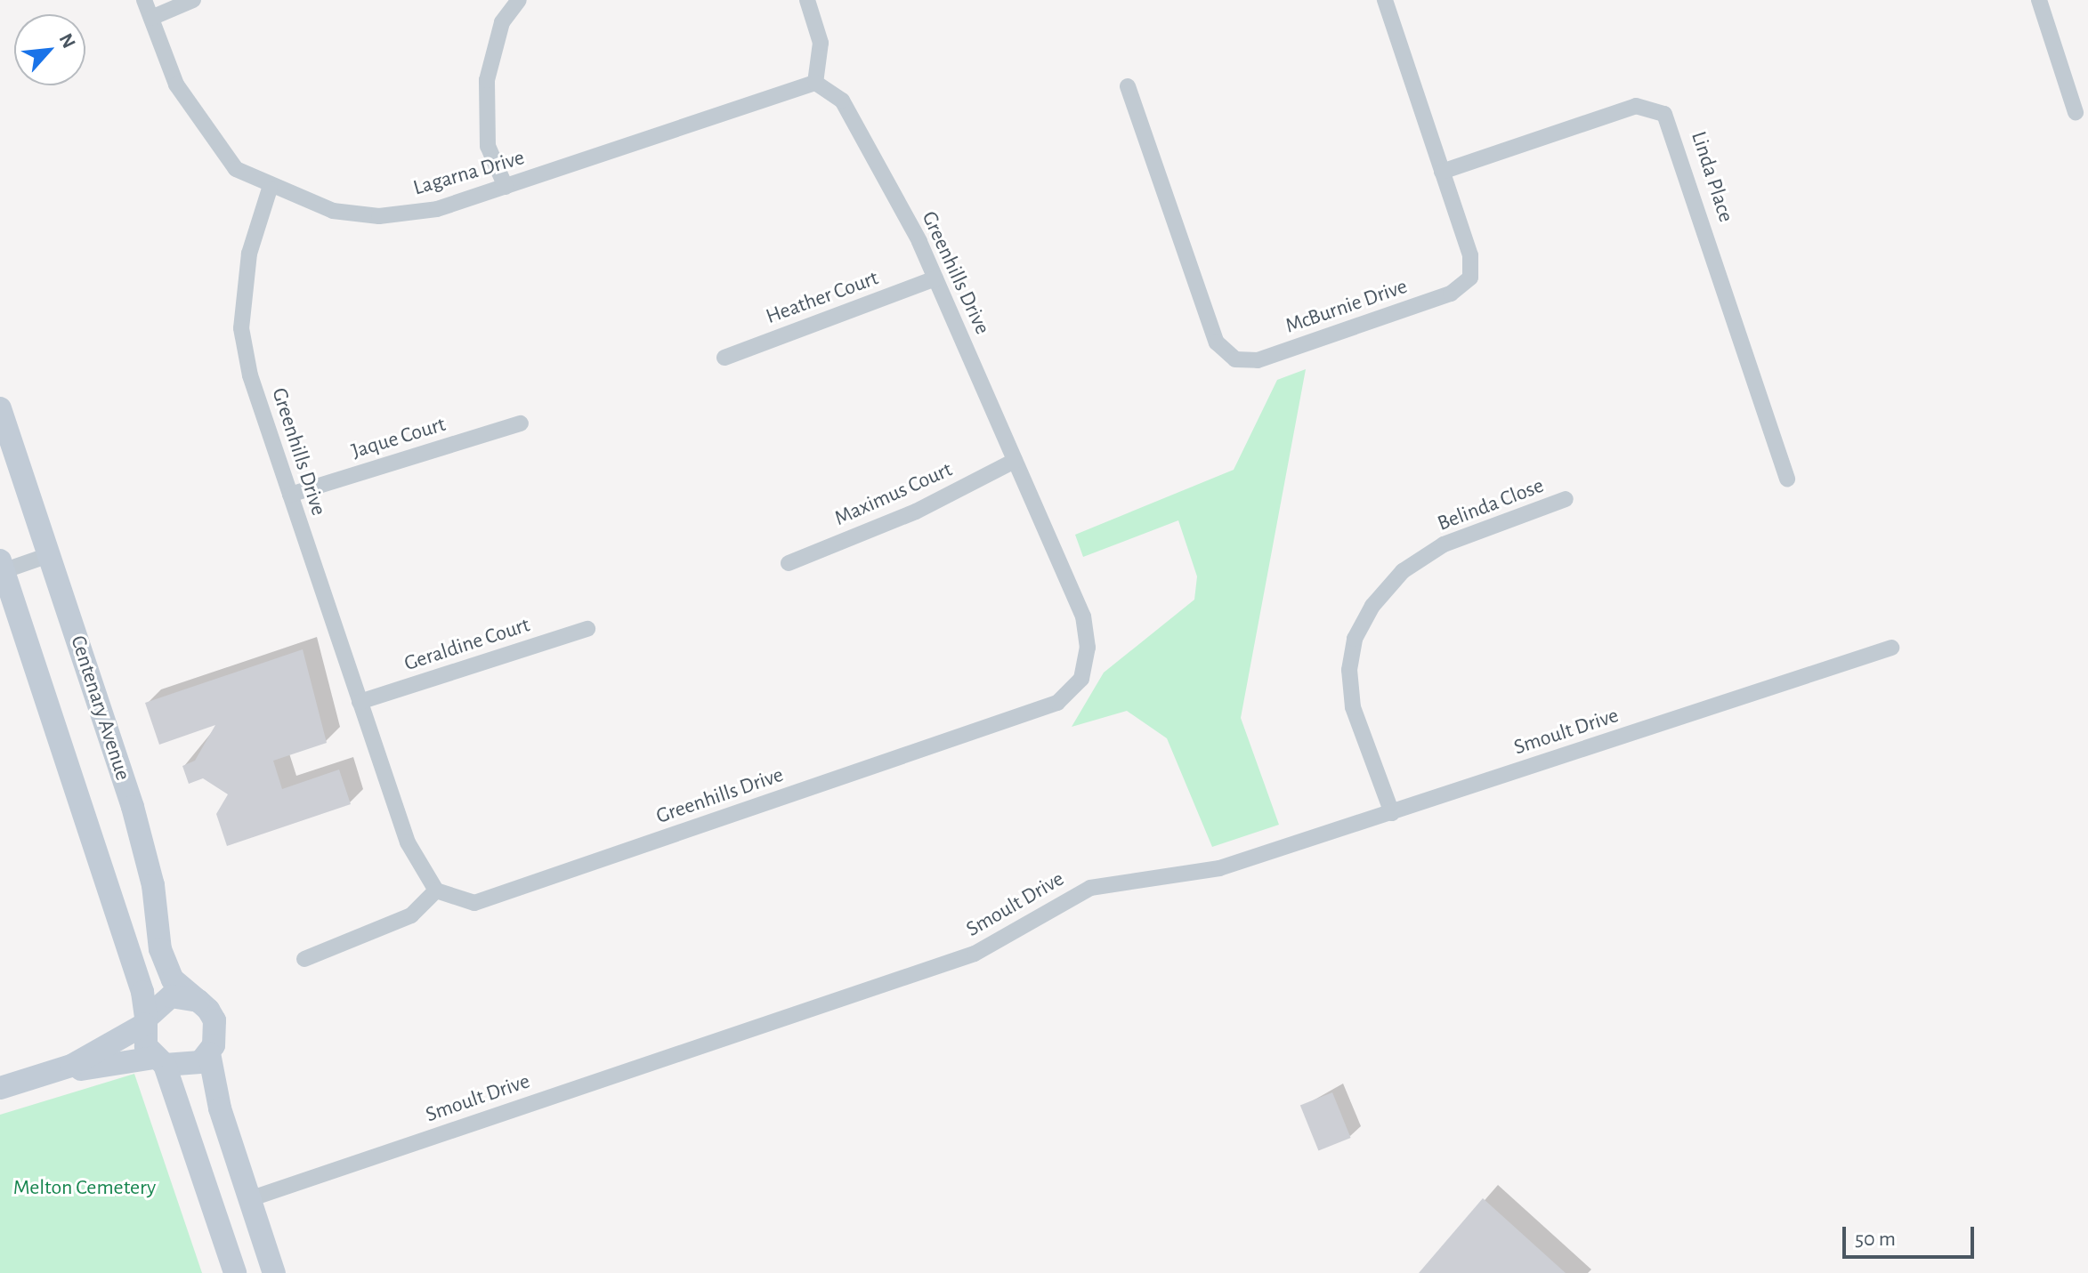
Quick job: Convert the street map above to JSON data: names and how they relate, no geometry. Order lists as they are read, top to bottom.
{
  "streets": {
    "street": [
      "Lagarna Drive",
      "Linda Place",
      "Greenhills Drive",
      "Heather Court",
      "McBurnie Drive",
      "Jaque Court",
      "Maximus Court",
      "Belinda Close",
      "Geraldine Court",
      "Centenary Avenue",
      "Smoult Drive"
    ]
  },
  "crossings": [
    ["Lagarna Drive", "Greenhills Drive"],
    ["Linda Place", "McBurnie Drive"],
    ["Greenhills Drive", "Heather Court"],
    ["Greenhills Drive", "Jaque Court"],
    ["Greenhills Drive", "Maximus Court"],
    ["Greenhills Drive", "Geraldine Court"],
    ["Belinda Close", "Smoult Drive"]
  ],
  "parks": ["Melton Cemetery"],
  "scale_bar": "50 m",
  "north": "top right"
}
